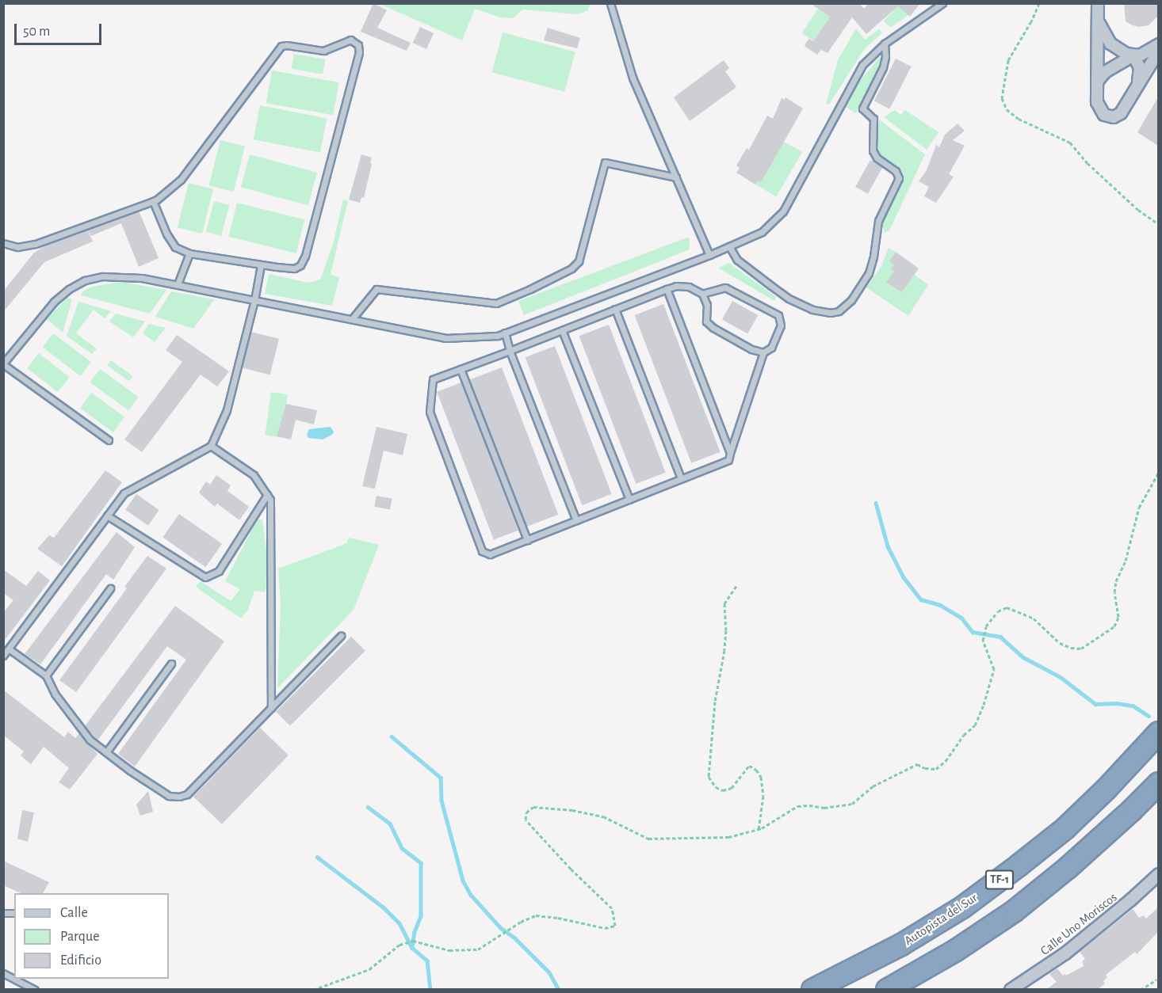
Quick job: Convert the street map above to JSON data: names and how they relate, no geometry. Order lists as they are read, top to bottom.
{
  "streets": {
    "highway": ["TF-1", "Autopista del Sur"],
    "street": ["Calle Uno Moriscos"]
  },
  "legend": ["Calle", "Parque", "Edificio"],
  "scale_bar": "50 m"
}
